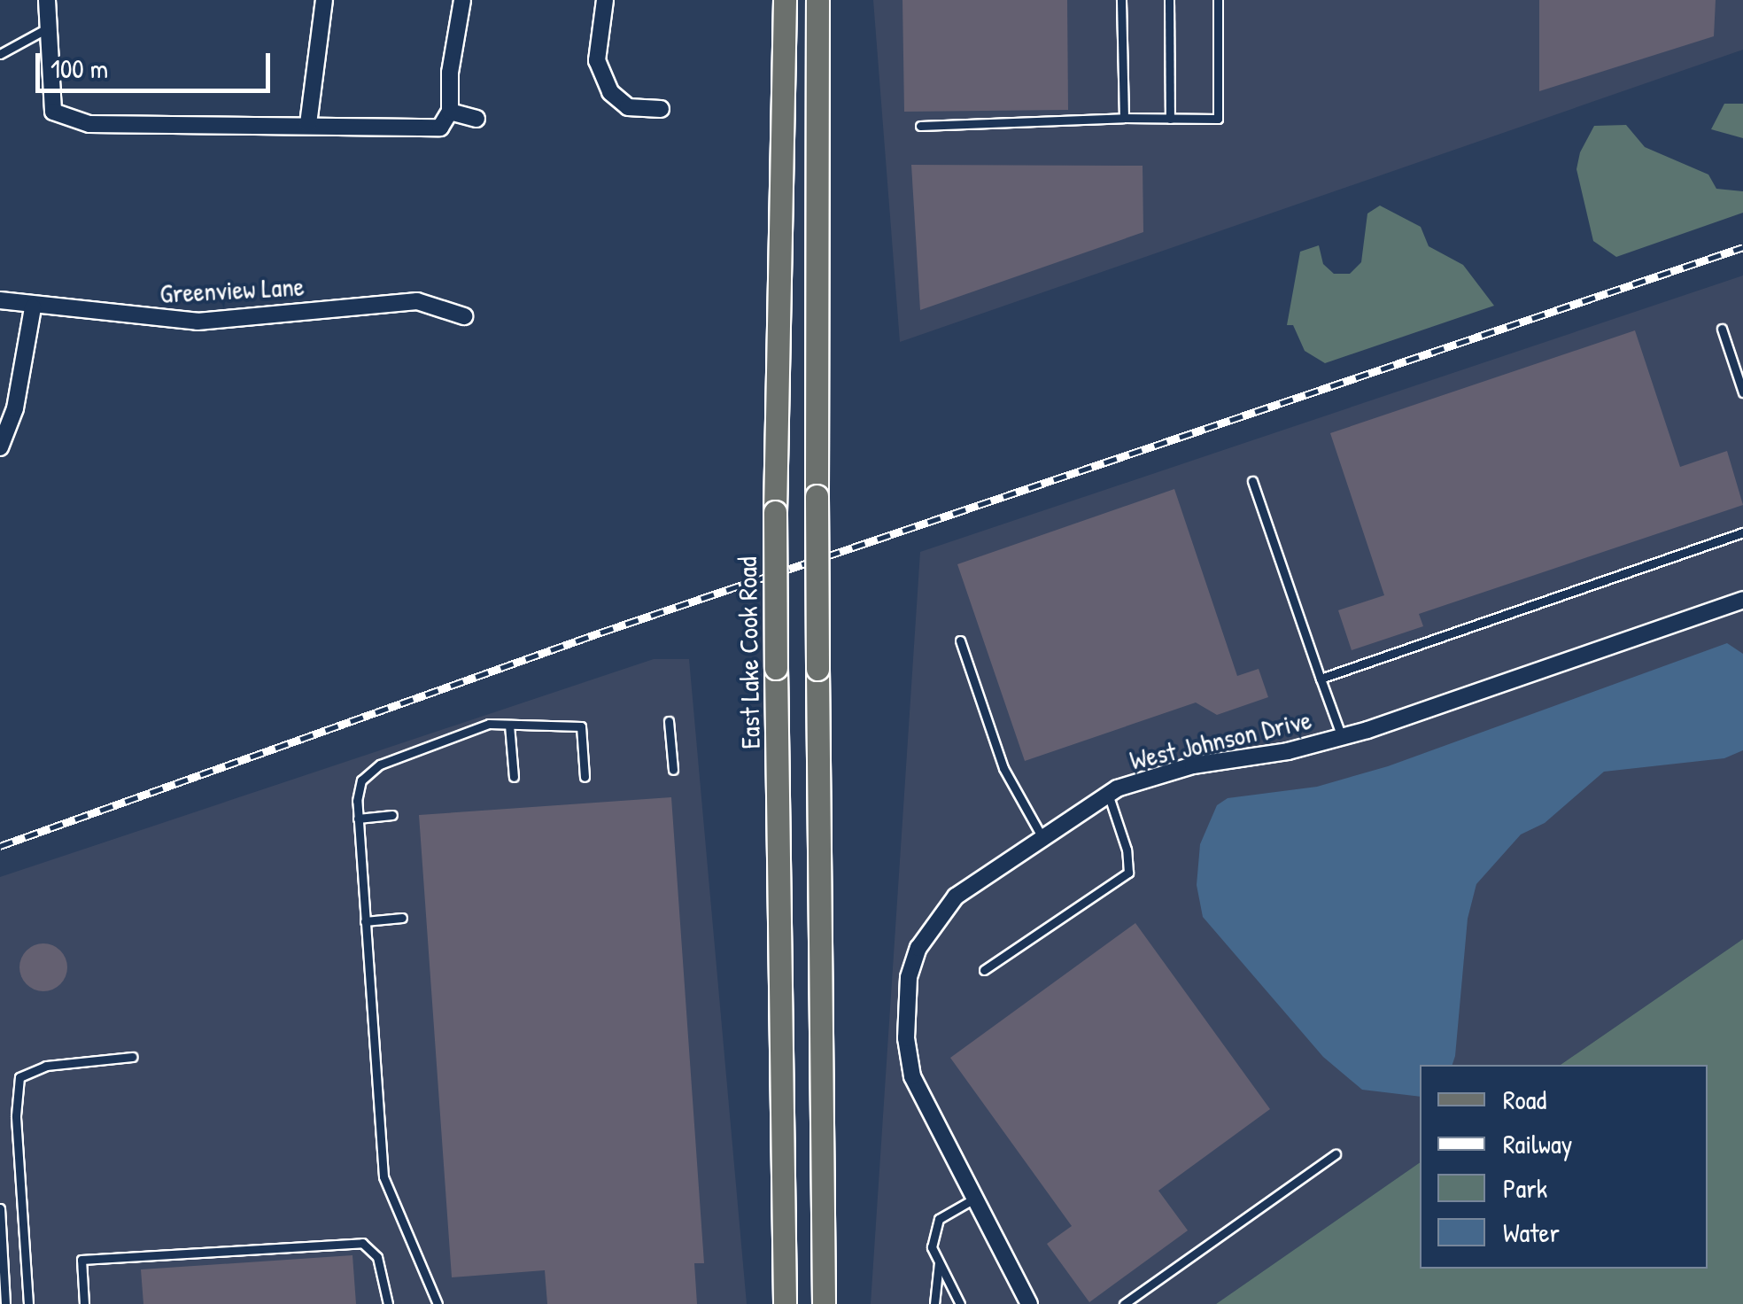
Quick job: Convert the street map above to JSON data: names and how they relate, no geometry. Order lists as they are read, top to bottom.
{
  "streets": {
    "main road": ["East Lake Cook Road"],
    "street": ["Greenview Lane", "West Johnson Drive"]
  },
  "legend": [
    "Road",
    "Railway",
    "Park",
    "Water"
  ],
  "scale_bar": "100 m"
}
